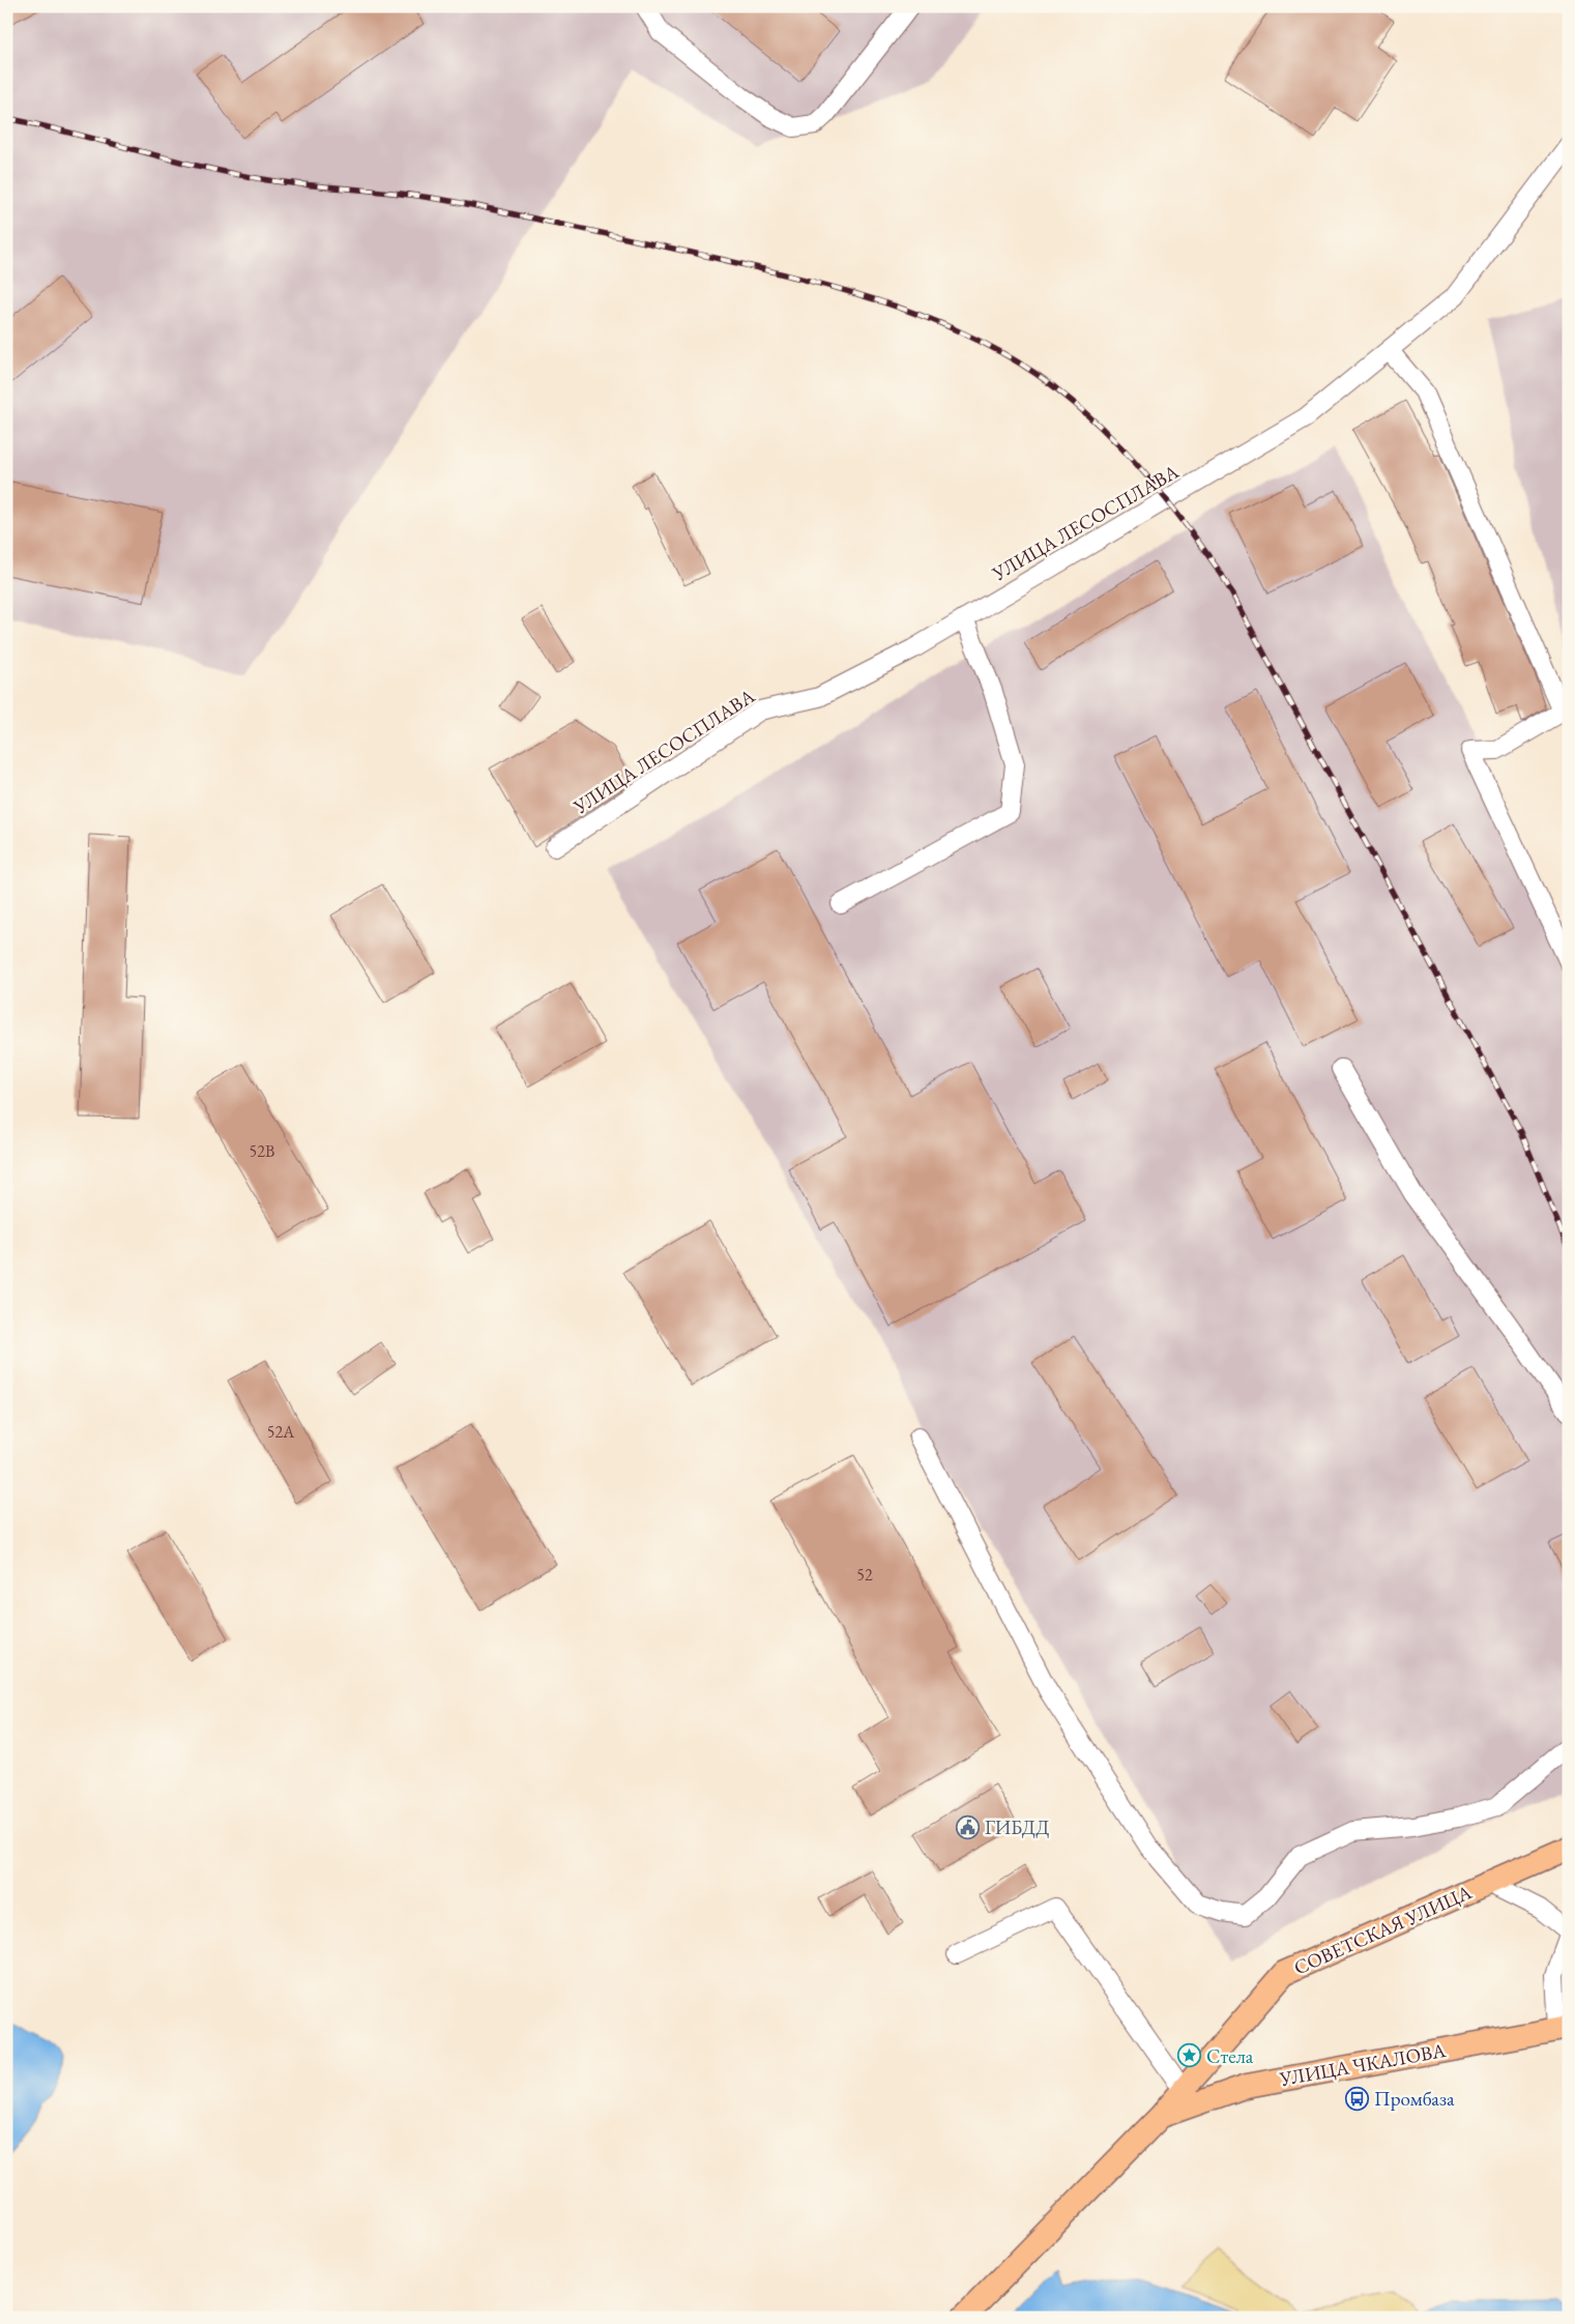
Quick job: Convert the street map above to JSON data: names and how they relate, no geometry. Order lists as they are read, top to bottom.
{
  "streets": {
    "main road": ["СОВЕТСКАЯ УЛИЦА", "УЛИЦА ЧКАЛОВА"],
    "street": ["УЛИЦА ЛЕСОСПЛАВА"]
  },
  "crossings": [
    ["СОВЕТСКАЯ УЛИЦА", "УЛИЦА ЧКАЛОВА"]
  ],
  "places": {
    "public building": ["ГИБДД"],
    "place": ["Стела"],
    "bus stop": ["Промбаза"]
  },
  "house_numbers": ["52В", "52А", "52"]
}
